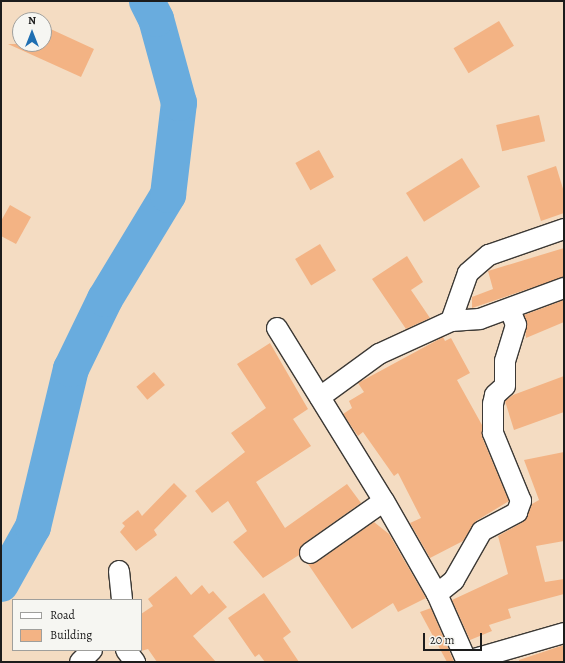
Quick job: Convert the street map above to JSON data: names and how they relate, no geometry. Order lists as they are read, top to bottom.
{
  "legend": ["Road", "Building"],
  "scale_bar": "20 m",
  "north": "top"
}
